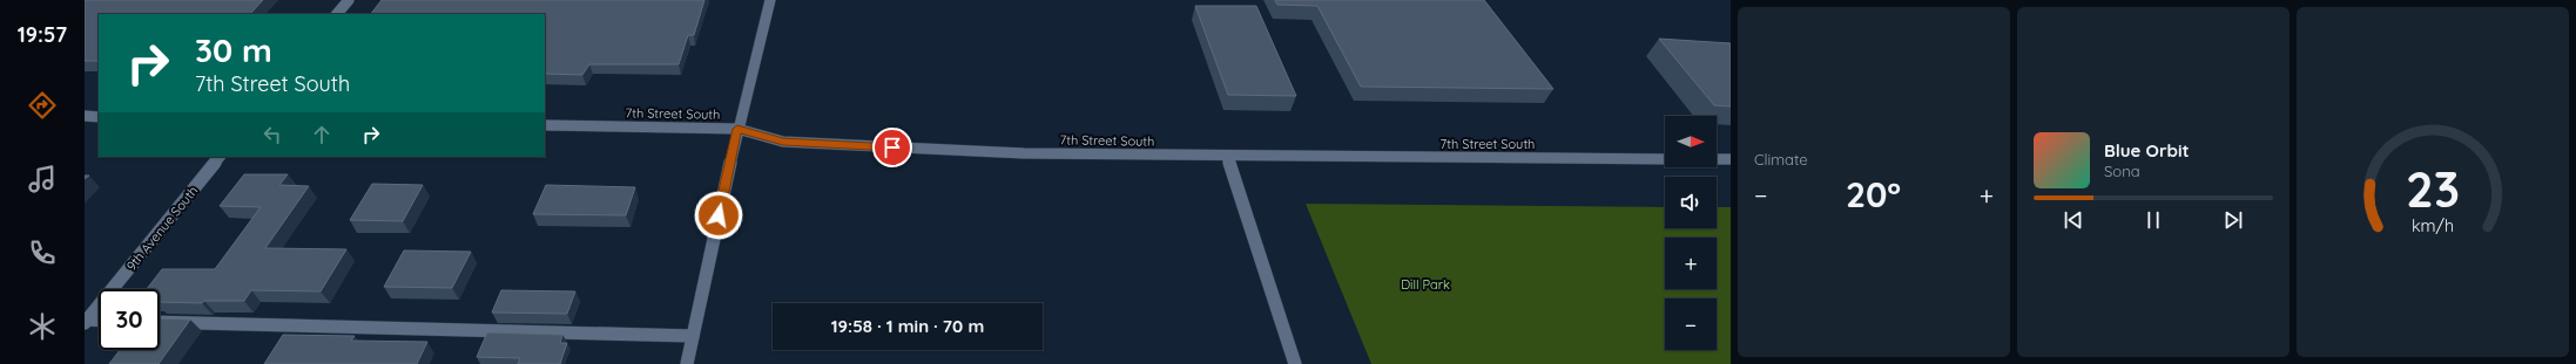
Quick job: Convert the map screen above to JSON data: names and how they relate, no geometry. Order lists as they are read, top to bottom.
{
  "streets": {
    "street": ["7th Street South", "9th Avenue South"]
  },
  "parks": ["Dill Park"],
  "north": "right",
  "page": {
    "tabs": "19:57",
    "tile": "Climate",
    "turn": ["30 m", "7th Street South"],
    "map_buttons": ["+", "−"],
    "song": ["Blue Orbit", "Sona"],
    "heat": ["−", "20°", "+"],
    "limit": "30",
    "trip": "19:58 · 1 min · 70 m",
    "gauge": ["23", "km/h"]
  }
}
